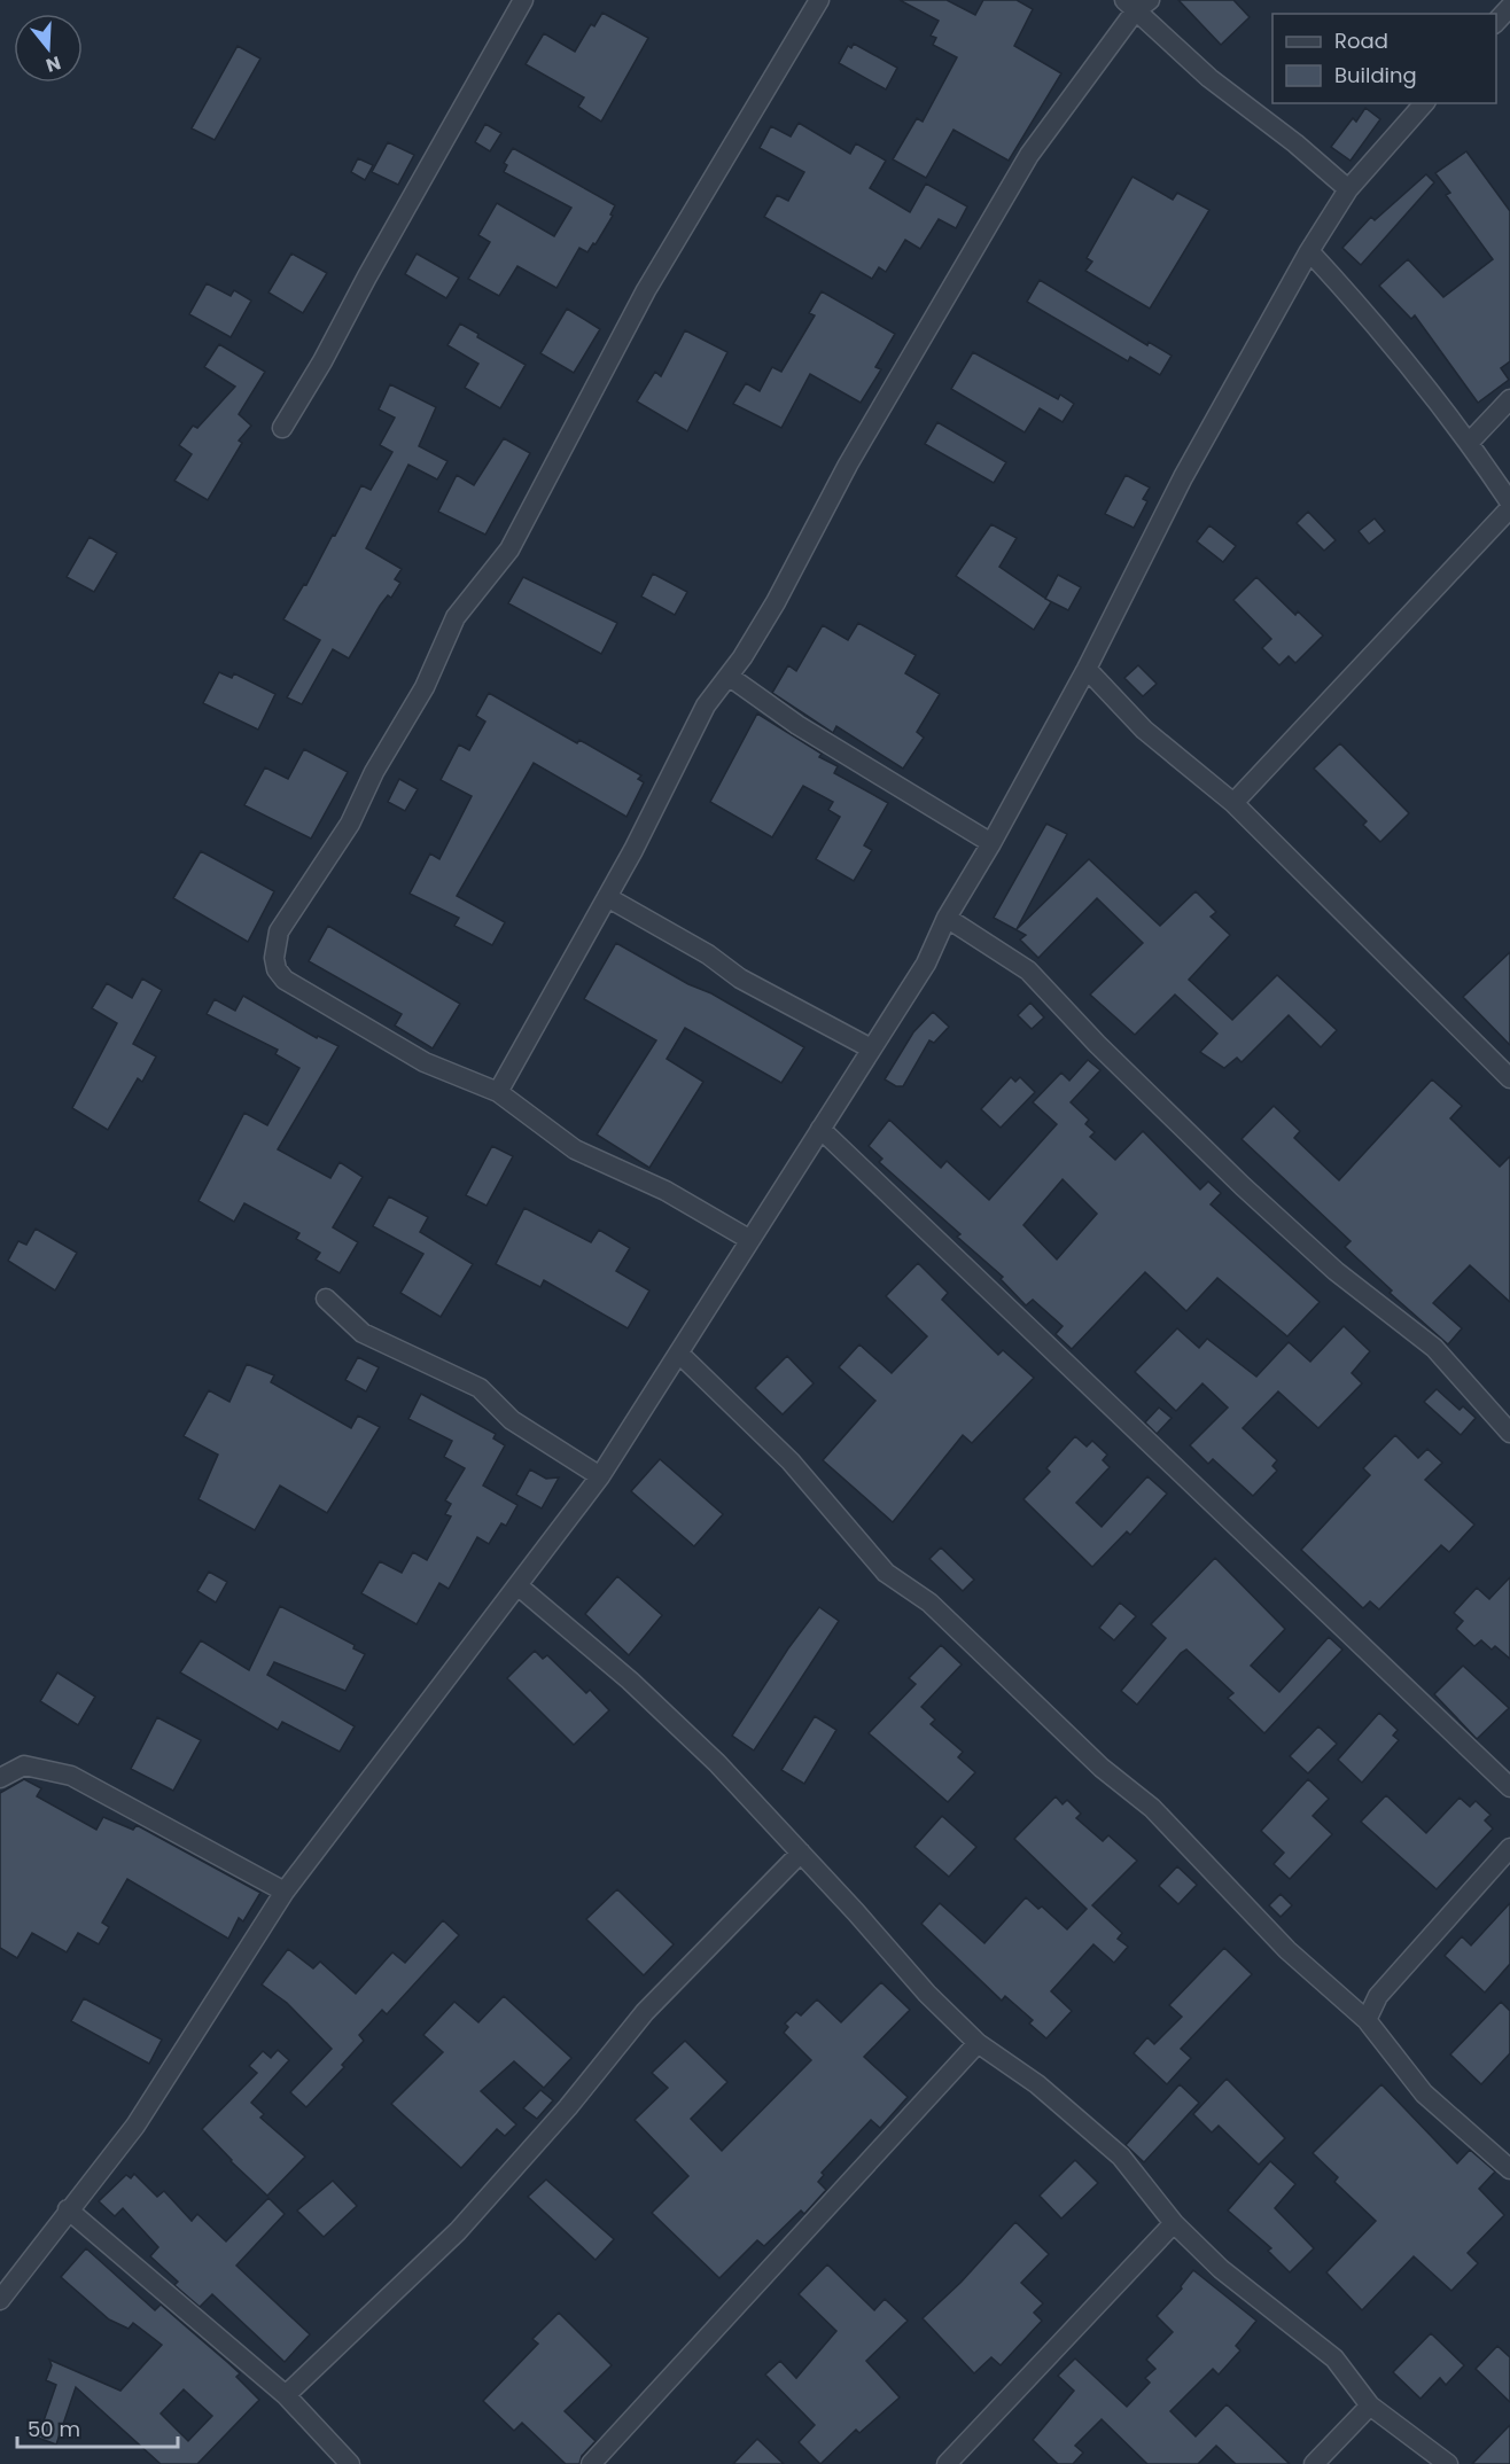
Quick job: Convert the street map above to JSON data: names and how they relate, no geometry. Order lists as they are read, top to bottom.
{
  "legend": ["Road", "Building"],
  "scale_bar": "50 m",
  "north": "bottom"
}
